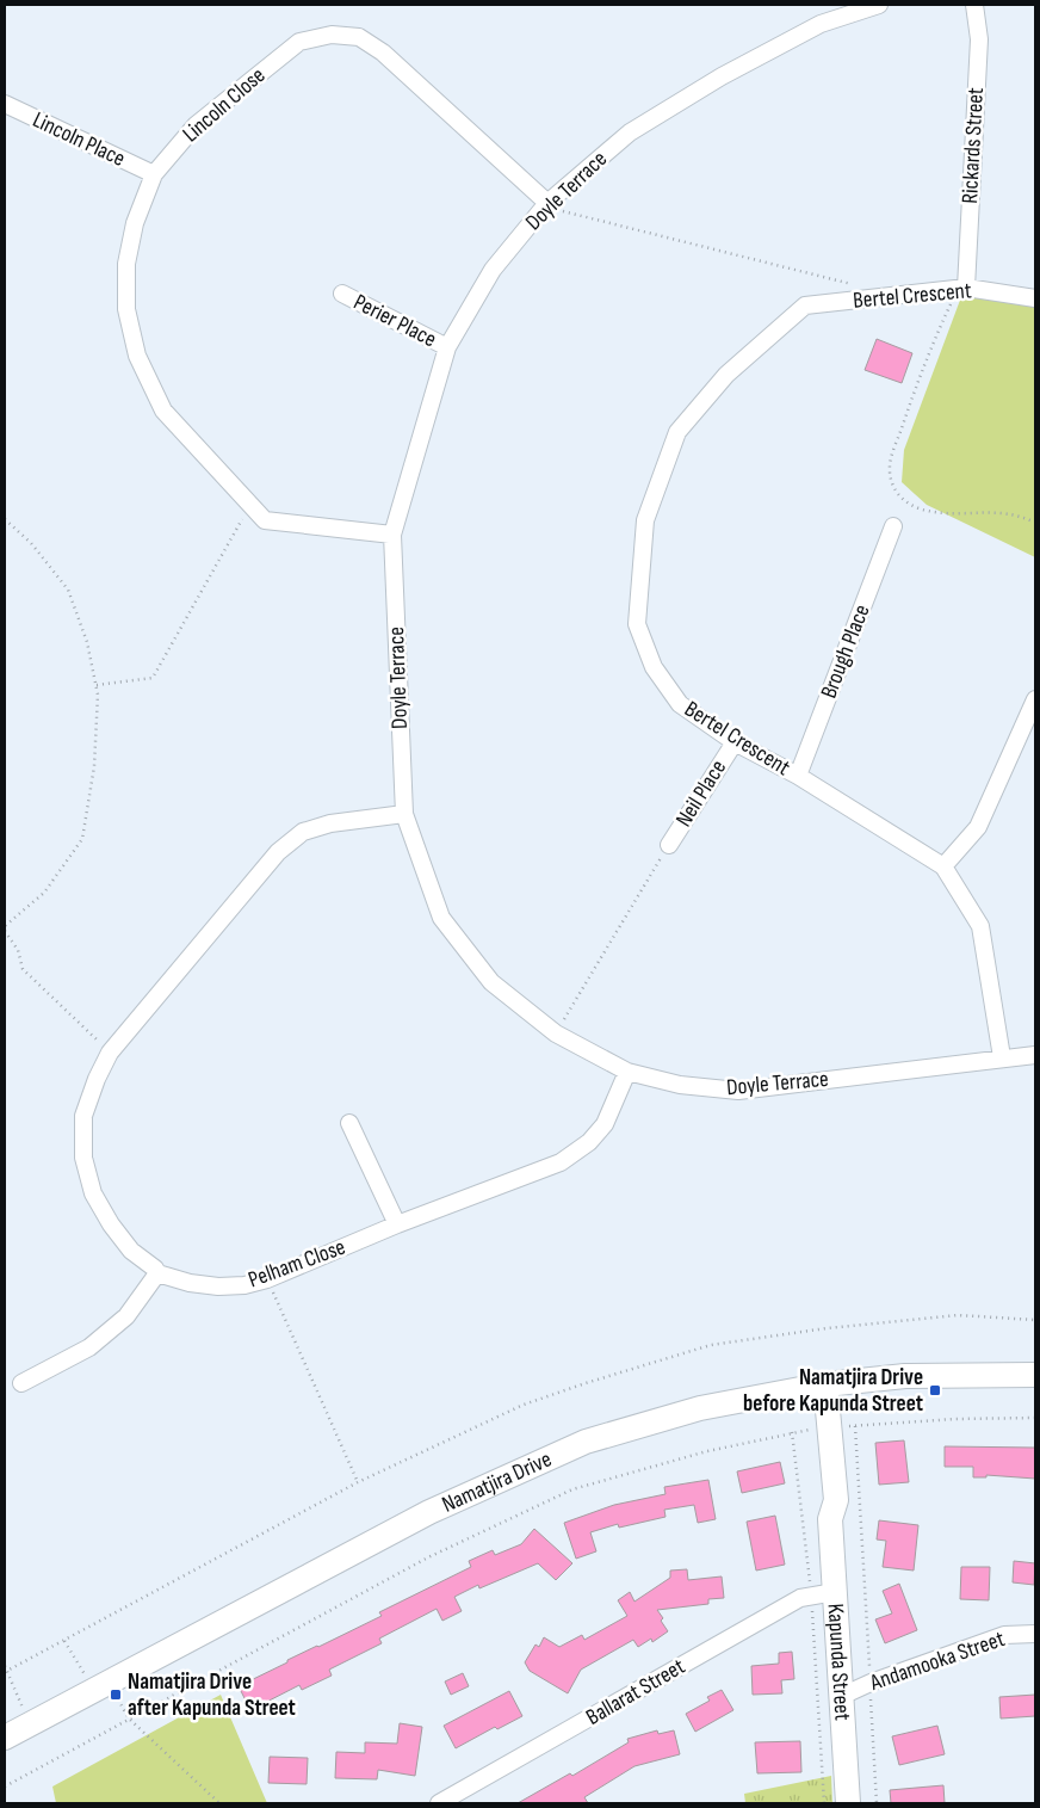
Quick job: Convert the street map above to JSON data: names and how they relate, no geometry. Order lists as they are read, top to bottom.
{
  "streets": {
    "main road": ["Namatjira Drive", "Kapunda Street"],
    "street": [
      "Lincoln Close",
      "Lincoln Place",
      "Rickards Street",
      "Doyle Terrace",
      "Bertel Crescent",
      "Perier Place",
      "Brough Place",
      "Neil Place",
      "Pelham Close",
      "Andamooka Street",
      "Ballarat Street"
    ]
  },
  "crossings": [
    ["Lincoln Close", "Lincoln Place"],
    ["Lincoln Close", "Doyle Terrace"],
    ["Rickards Street", "Bertel Crescent"],
    ["Doyle Terrace", "Bertel Crescent"],
    ["Doyle Terrace", "Perier Place"],
    ["Doyle Terrace", "Pelham Close"],
    ["Bertel Crescent", "Brough Place"],
    ["Bertel Crescent", "Neil Place"],
    ["Namatjira Drive", "Kapunda Street"],
    ["Kapunda Street", "Andamooka Street"],
    ["Kapunda Street", "Ballarat Street"]
  ],
  "places": {
    "transit": ["Namatjira Drive before Kapunda Street", "Namatjira Drive after Kapunda Street"]
  }
}
